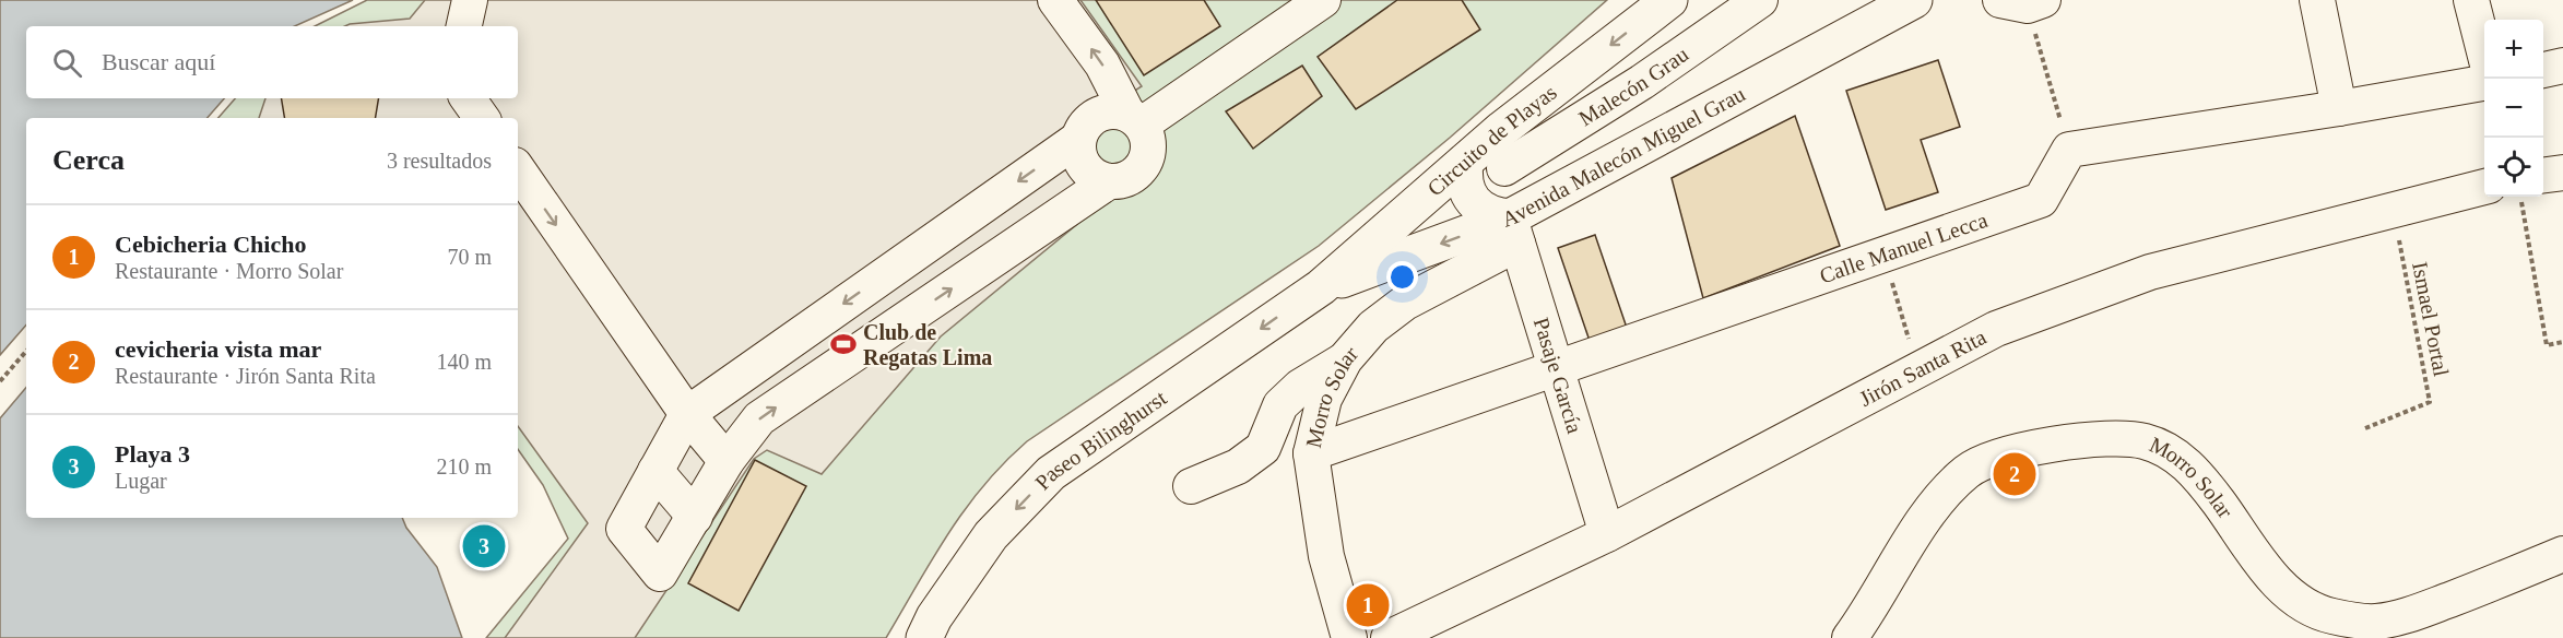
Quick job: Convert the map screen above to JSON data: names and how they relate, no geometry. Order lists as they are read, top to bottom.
{
  "streets": {
    "main road": ["Circuito de Playas", "Avenida Malecón Miguel Grau", "Paseo Bilinghurst"],
    "street": [
      "Malecón Grau",
      "Calle Manuel Lecca",
      "Jirón Santa Rita",
      "Pasaje García",
      "Morro Solar"
    ],
    "path": ["Ismael Portal"]
  },
  "crossings": [
    ["Circuito de Playas", "Avenida Malecón Miguel Grau"],
    ["Circuito de Playas", "Paseo Bilinghurst"],
    ["Avenida Malecón Miguel Grau", "Pasaje García"],
    ["Avenida Malecón Miguel Grau", "Morro Solar"],
    ["Avenida Malecón Miguel Grau", "Paseo Bilinghurst"],
    ["Calle Manuel Lecca", "Pasaje García"],
    ["Calle Manuel Lecca", "Morro Solar"],
    ["Ismael Portal", "Jirón Santa Rita"],
    ["Jirón Santa Rita", "Pasaje García"],
    ["Pasaje García", "Morro Solar"]
  ],
  "one_way": ["Circuito de Playas", "Paseo Bilinghurst"],
  "places": {
    "sports": ["Club de Regatas Lima"]
  },
  "page": {
    "map_buttons": ["+", "−"],
    "search": "Buscar aquí",
    "heading": ["Cerca", "3 resultados"],
    "list": [
      {
        "mark": "1",
        "name": "Cebicheria Chicho",
        "note": "Restaurante · Morro Solar",
        "value": "70 m"
      },
      {
        "mark": "2",
        "name": "cevicheria vista mar",
        "note": "Restaurante · Jirón Santa Rita",
        "value": "140 m"
      },
      {
        "mark": "3",
        "name": "Playa 3",
        "note": "Lugar",
        "value": "210 m"
      }
    ],
    "pins": ["2", "3", "1"]
  }
}
